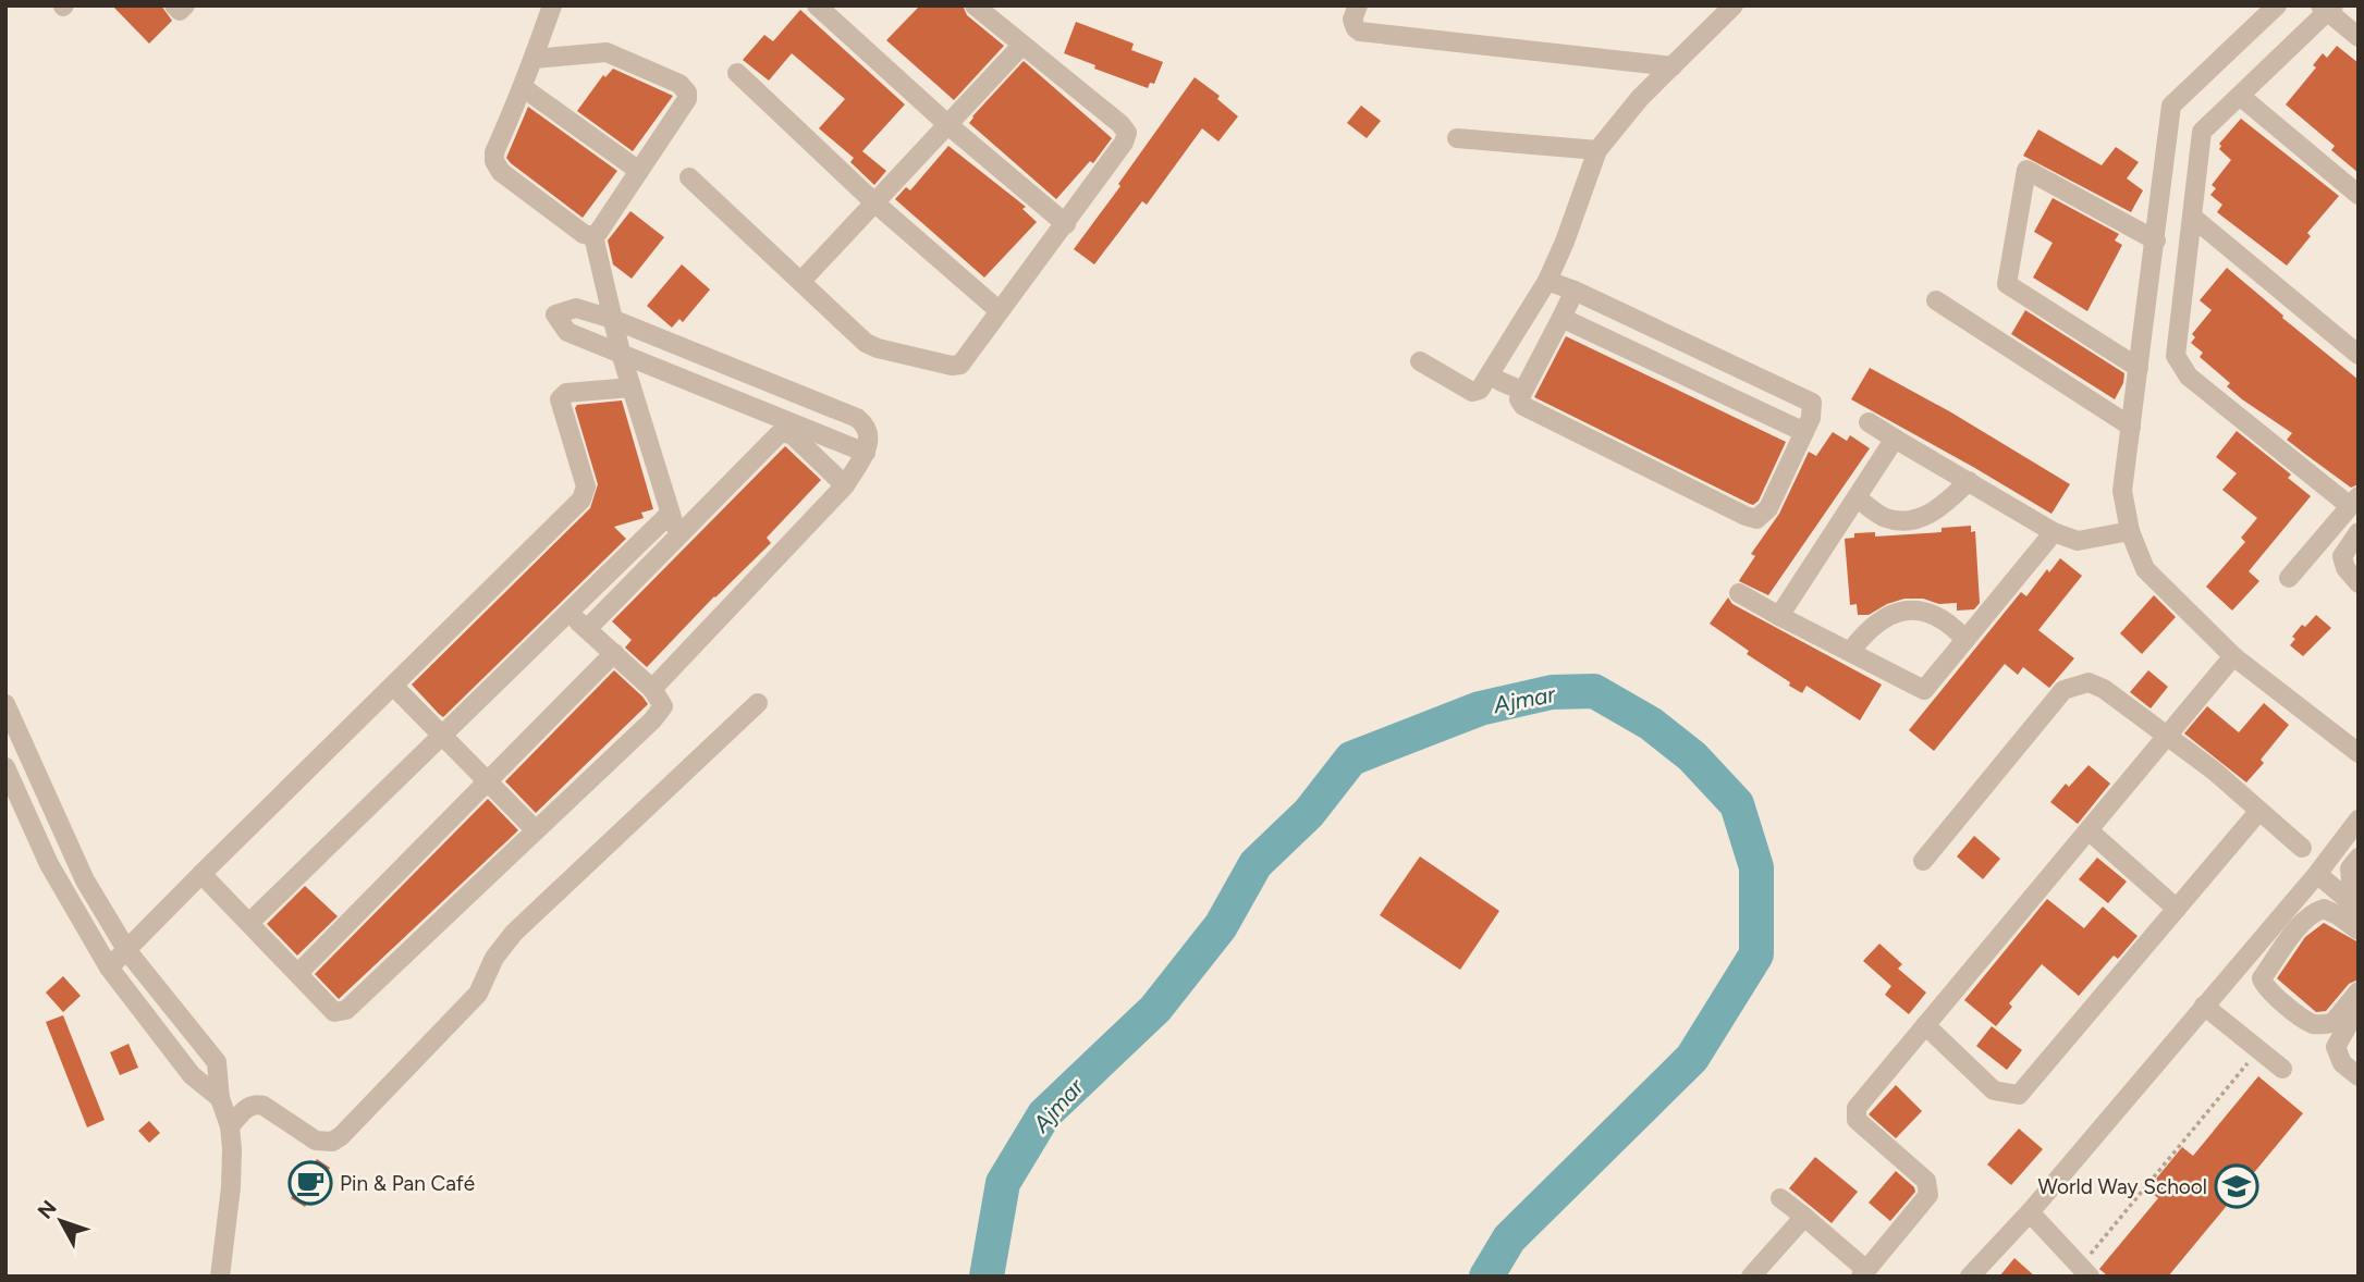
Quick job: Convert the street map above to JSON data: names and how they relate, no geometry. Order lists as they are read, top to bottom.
{
  "water": ["Ajmar"],
  "places": {
    "cafe": ["Pin & Pan Café"],
    "school or university": ["World Way School"]
  },
  "north": "top left"
}
